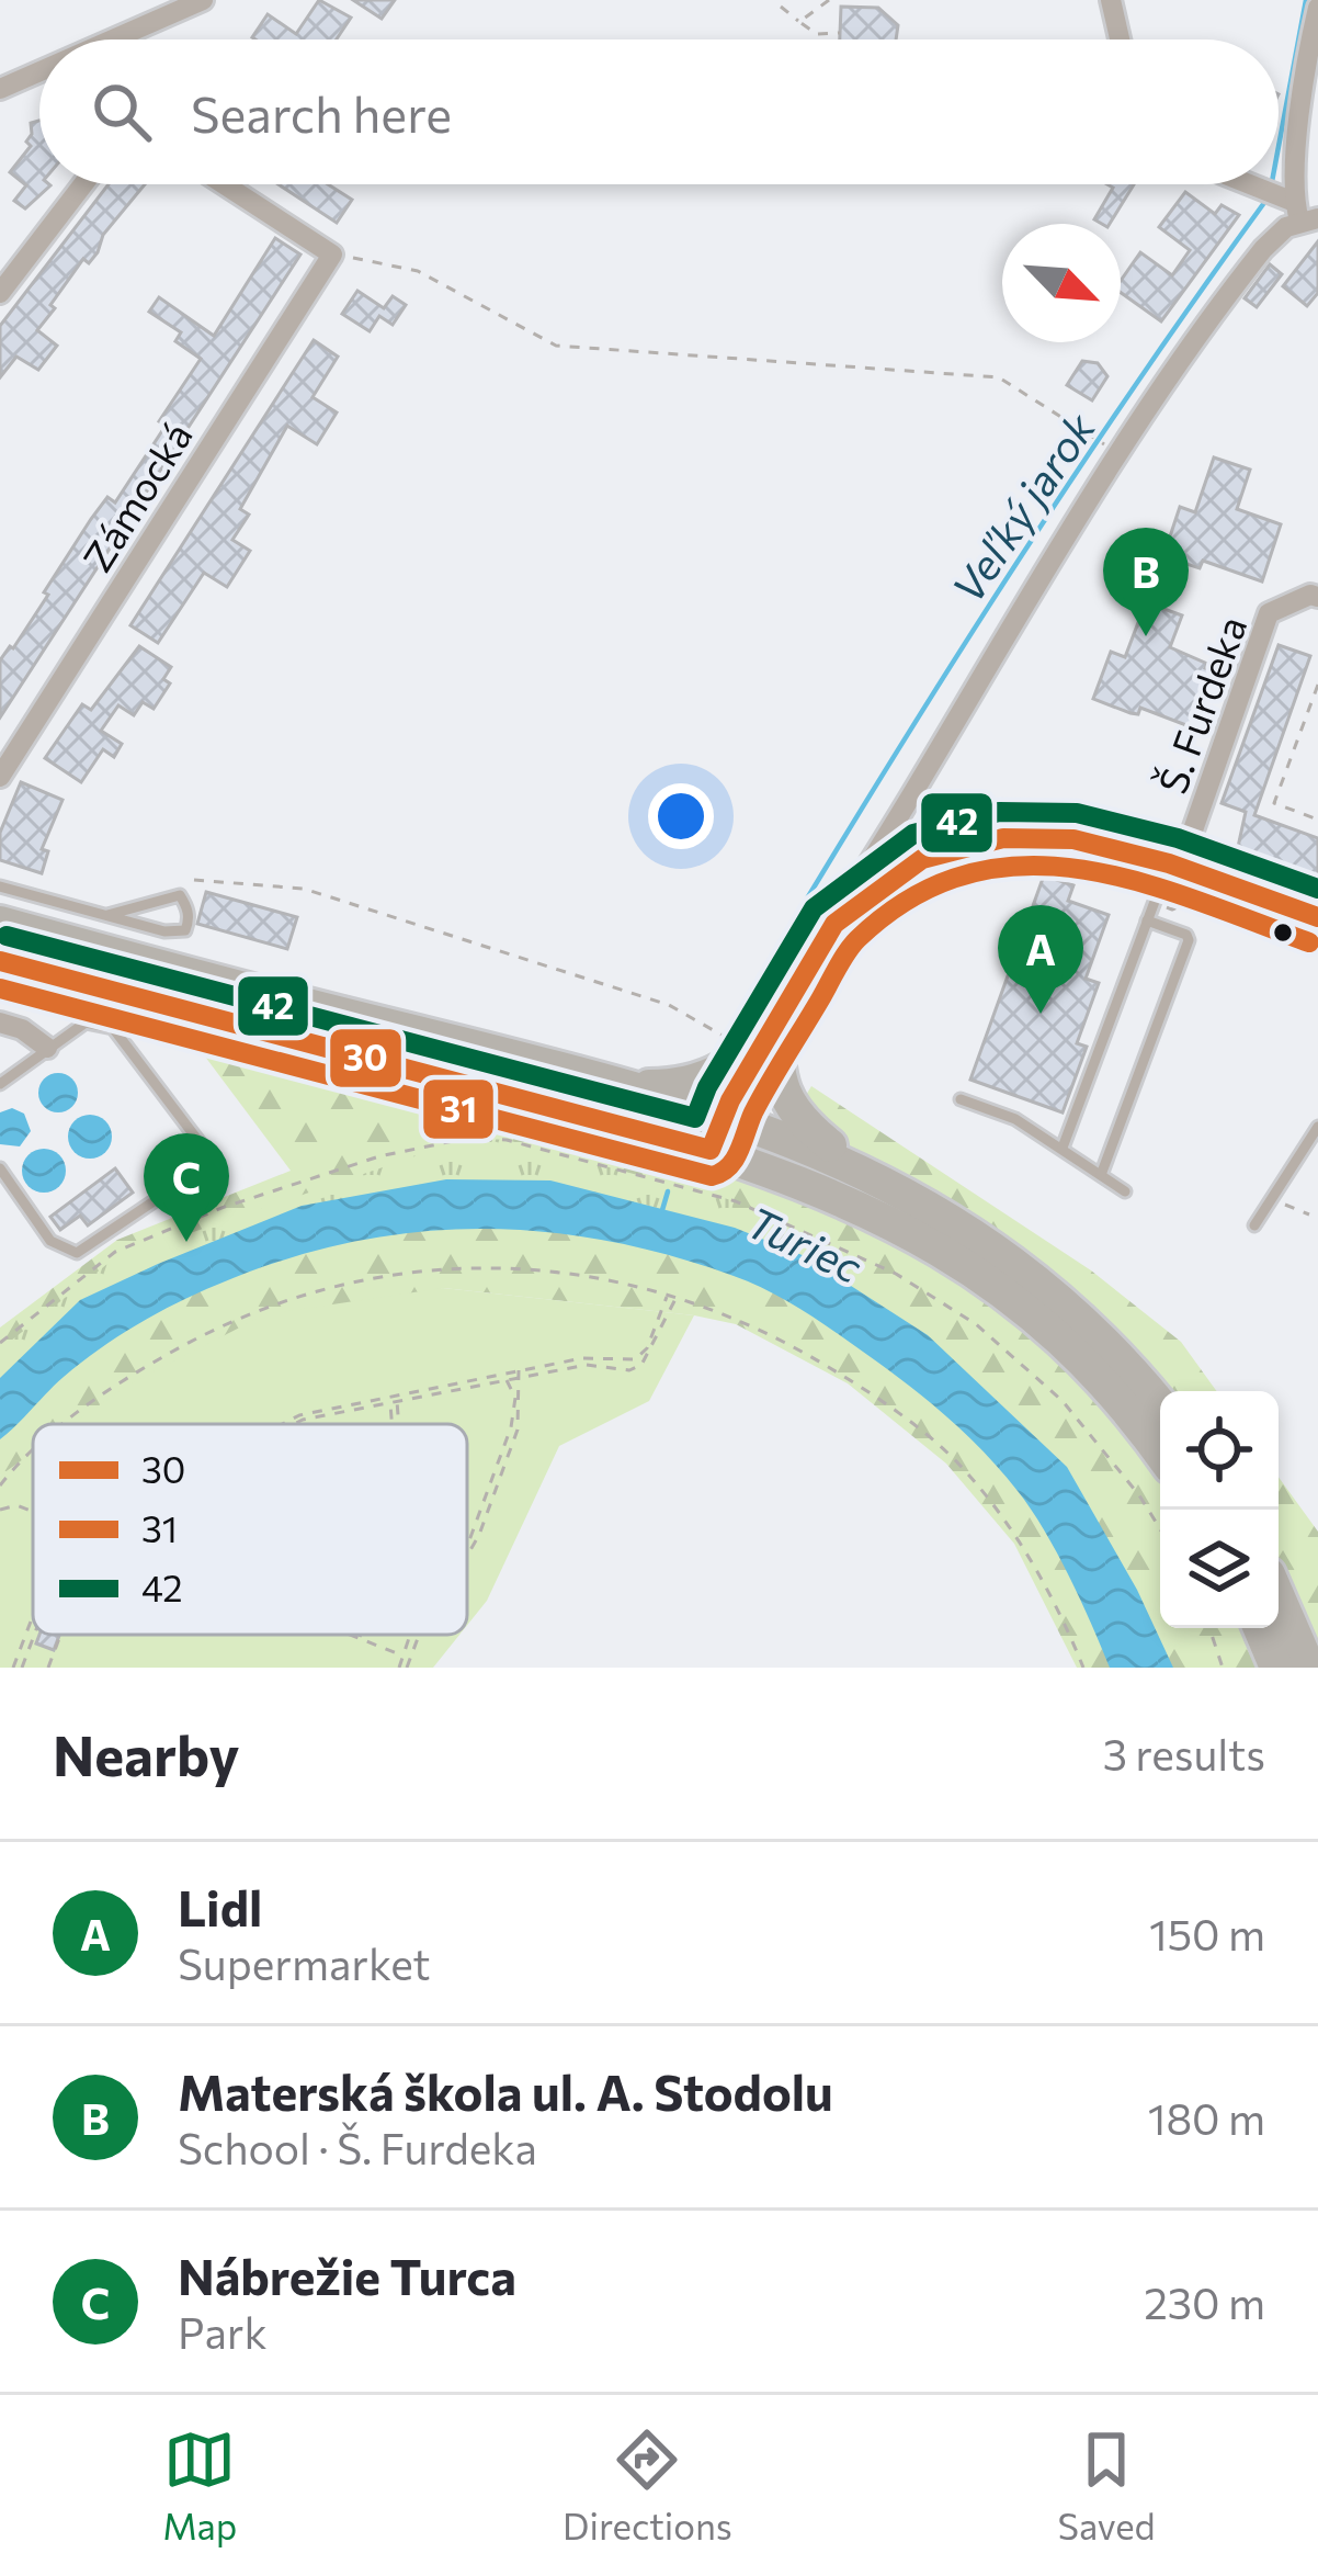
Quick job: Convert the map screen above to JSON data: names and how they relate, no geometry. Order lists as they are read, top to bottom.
{
  "streets": {
    "street": ["Zámocká", "Š. Furdeka"]
  },
  "water": ["Veľký jarok", "Turiec"],
  "lines": ["transit line 42", "transit line 30", "transit line 31"],
  "legend": ["30", "31", "42"],
  "north": "bottom right",
  "page": {
    "search": "Search here",
    "pins": ["B", "A", "C"],
    "heading": ["Nearby", "3 results"],
    "list": [
      {
        "mark": "A",
        "name": "Lidl",
        "note": "Supermarket",
        "value": "150 m"
      },
      {
        "mark": "B",
        "name": "Materská škola ul. A. Stodolu",
        "note": "School · Š. Furdeka",
        "value": "180 m"
      },
      {
        "mark": "C",
        "name": "Nábrežie Turca",
        "note": "Park",
        "value": "230 m"
      }
    ],
    "nav": ["Map", "Directions", "Saved"]
  }
}
